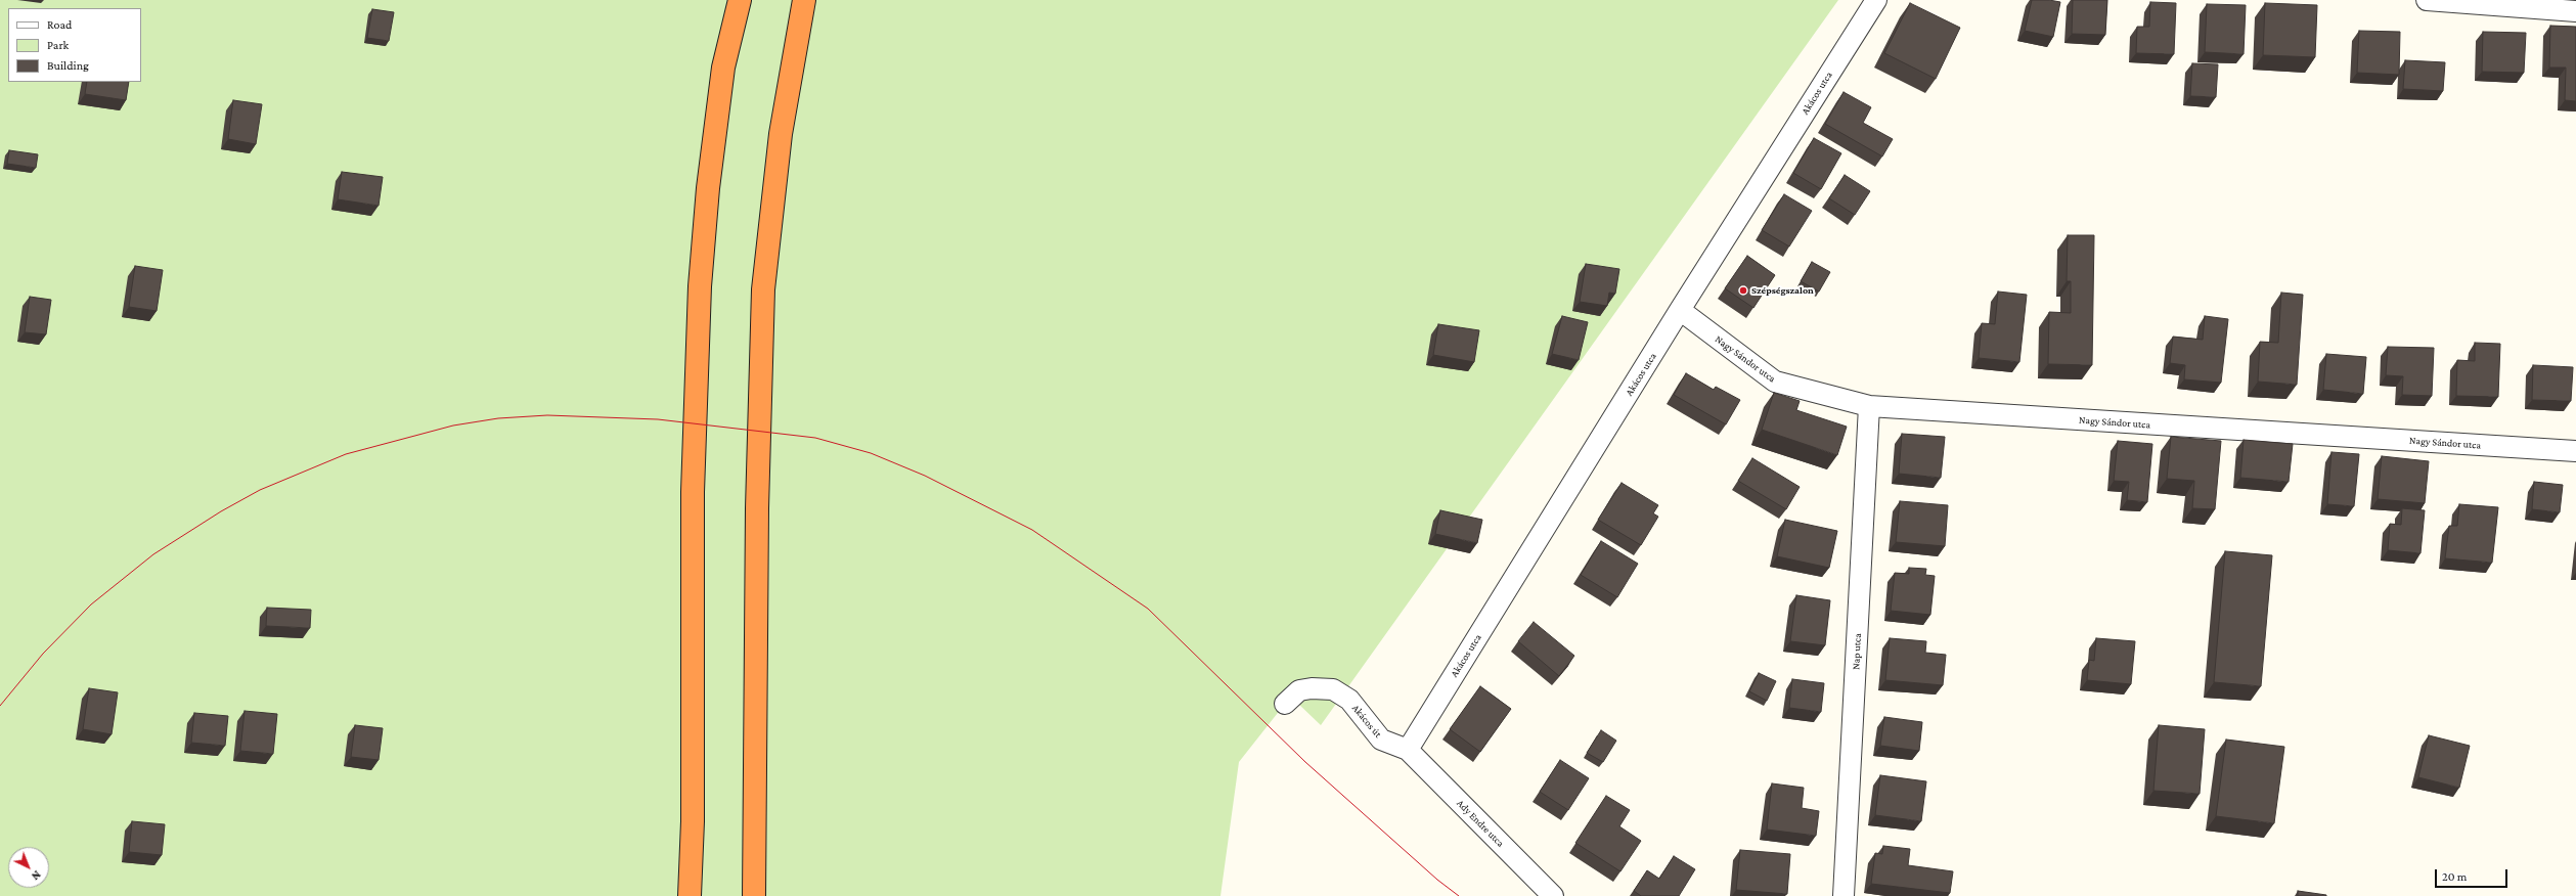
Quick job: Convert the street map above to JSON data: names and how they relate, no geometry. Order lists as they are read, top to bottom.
{
  "streets": {
    "street": [
      "Akácos utca",
      "Nagy Sándor utca",
      "Nap utca",
      "Akácos út",
      "Ady Endre utca"
    ]
  },
  "crossings": [
    ["Akácos utca", "Nagy Sándor utca"],
    ["Akácos utca", "Akácos út"],
    ["Akácos utca", "Ady Endre utca"],
    ["Nagy Sándor utca", "Nap utca"],
    ["Akácos út", "Ady Endre utca"]
  ],
  "places": ["Szépségszalon"],
  "legend": ["Road", "Park", "Building"],
  "scale_bar": "20 m",
  "north": "bottom right"
}
